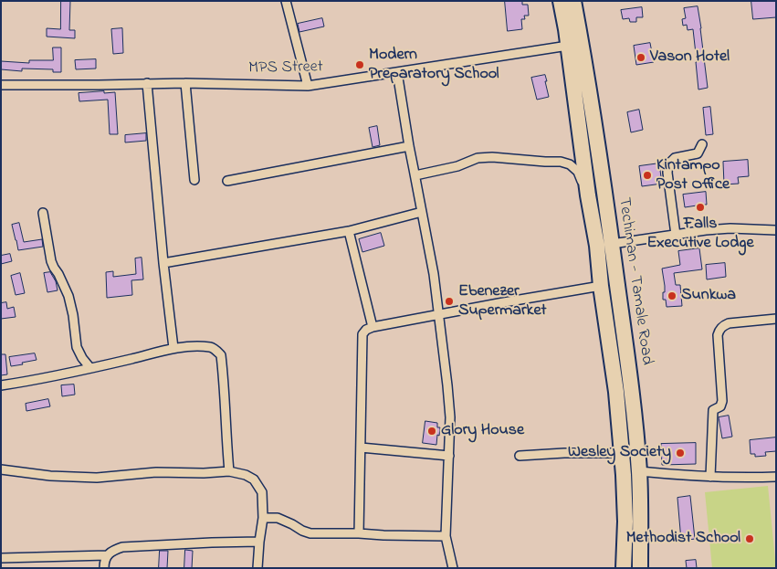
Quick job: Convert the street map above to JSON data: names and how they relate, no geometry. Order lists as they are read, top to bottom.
{
  "streets": {
    "highway": ["Techiman - Tamale Road"],
    "street": ["MPS Street"]
  },
  "crossings": [
    ["MPS Street", "Techiman - Tamale Road"]
  ],
  "places": [
    "Vason Hotel",
    "Modern Preparatory School",
    "Kintampo Post Office",
    "Falls Executive Lodge",
    "Sunkwa",
    "Ebenezer Supermarket",
    "Glory House",
    "Wesley Society",
    "Methodist School"
  ]
}
